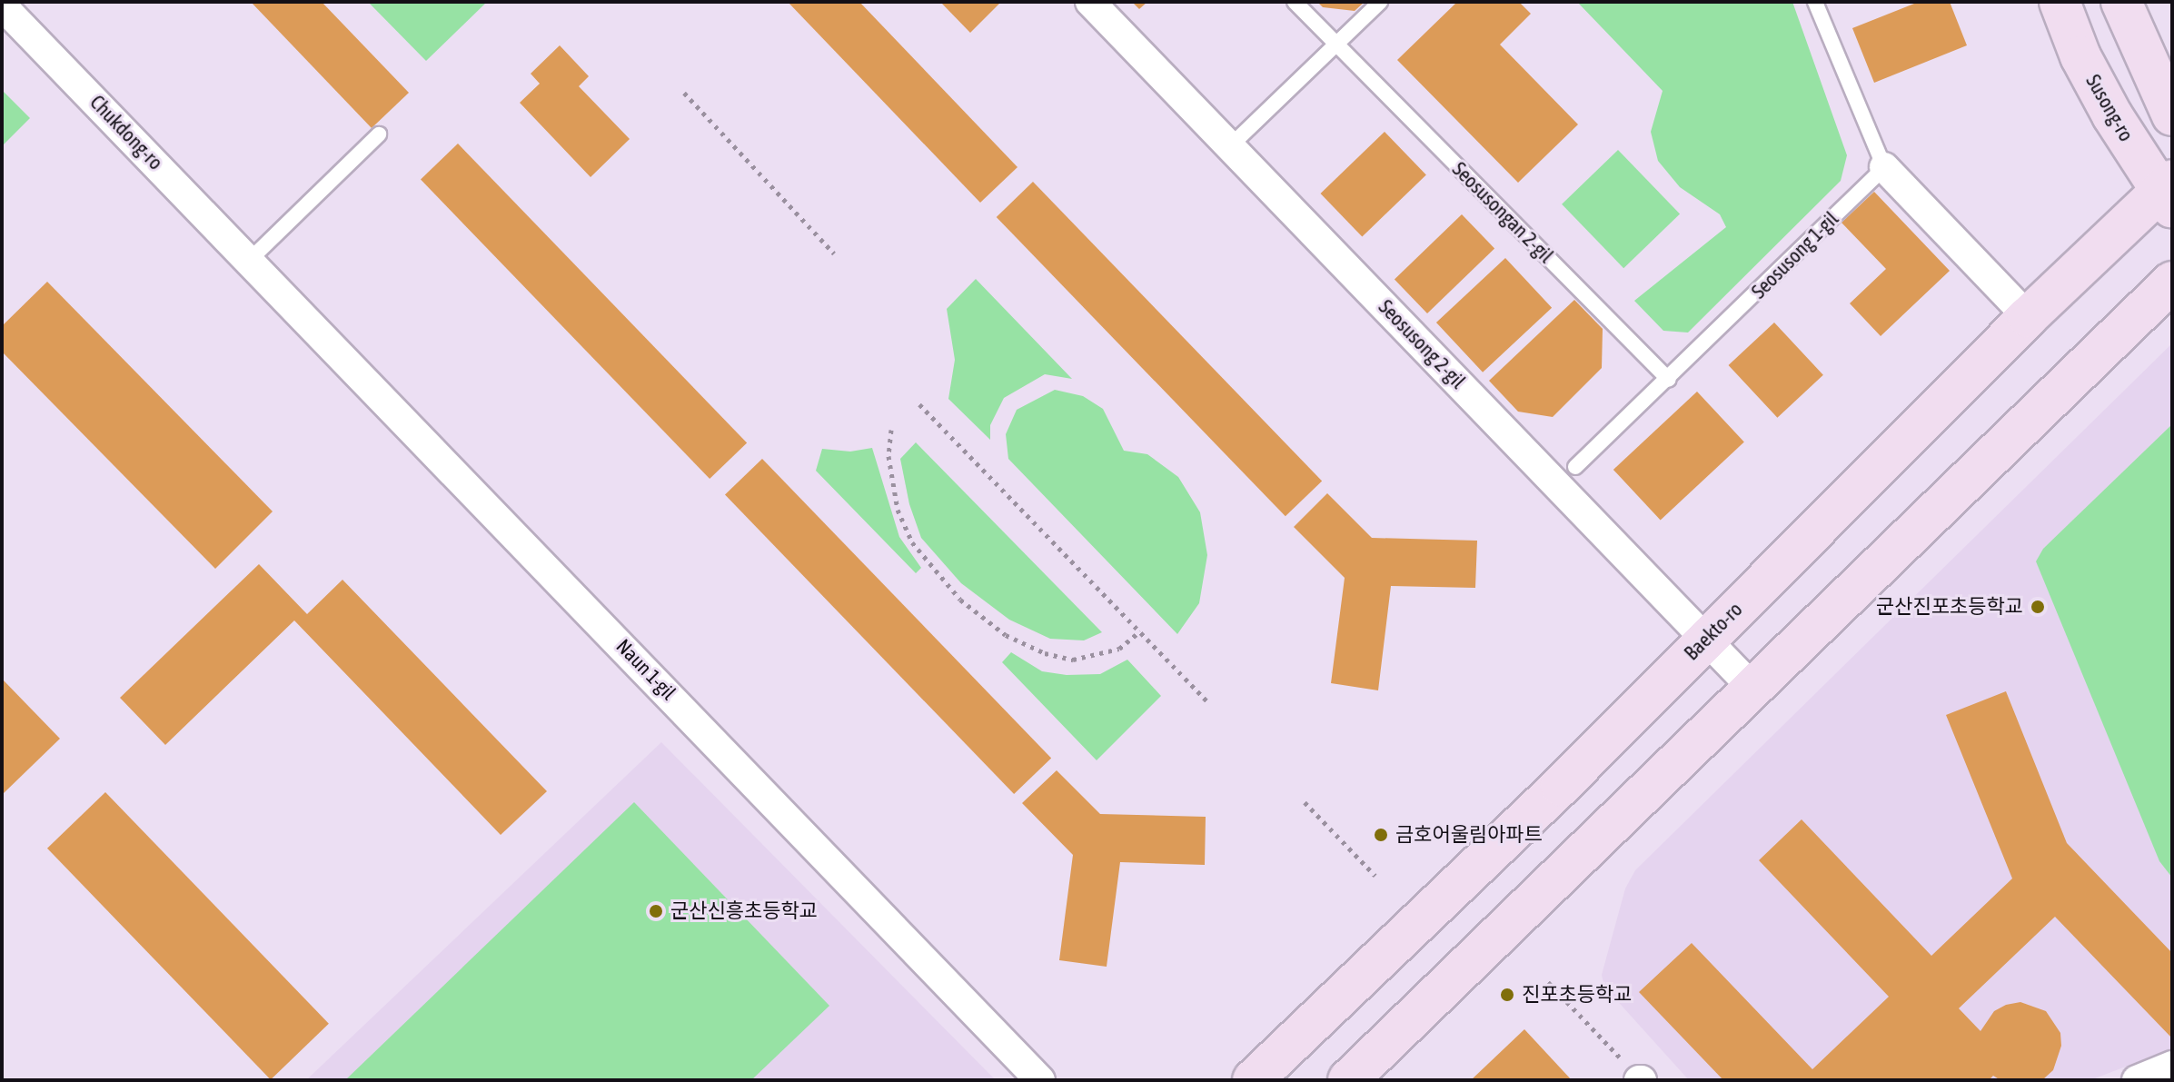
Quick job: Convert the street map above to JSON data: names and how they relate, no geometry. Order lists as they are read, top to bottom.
{
  "streets": {
    "street": [
      "Susong-ro",
      "Chukdong-ro",
      "Seosusong 2-gil",
      "Baekto-ro",
      "Naun 1-gil"
    ],
    "lane": ["Seosusongan 2-gil", "Seosusong 1-gil"]
  },
  "crossings": [
    ["Susong-ro", "Baekto-ro"],
    ["Chukdong-ro", "Naun 1-gil"],
    ["Seosusongan 2-gil", "Seosusong 1-gil"],
    ["Seosusong 2-gil", "Baekto-ro"]
  ],
  "places": [
    "군산진포초등학교",
    "금호어울림아파트",
    "군산신흥초등학교",
    "진포초등학교"
  ]
}
